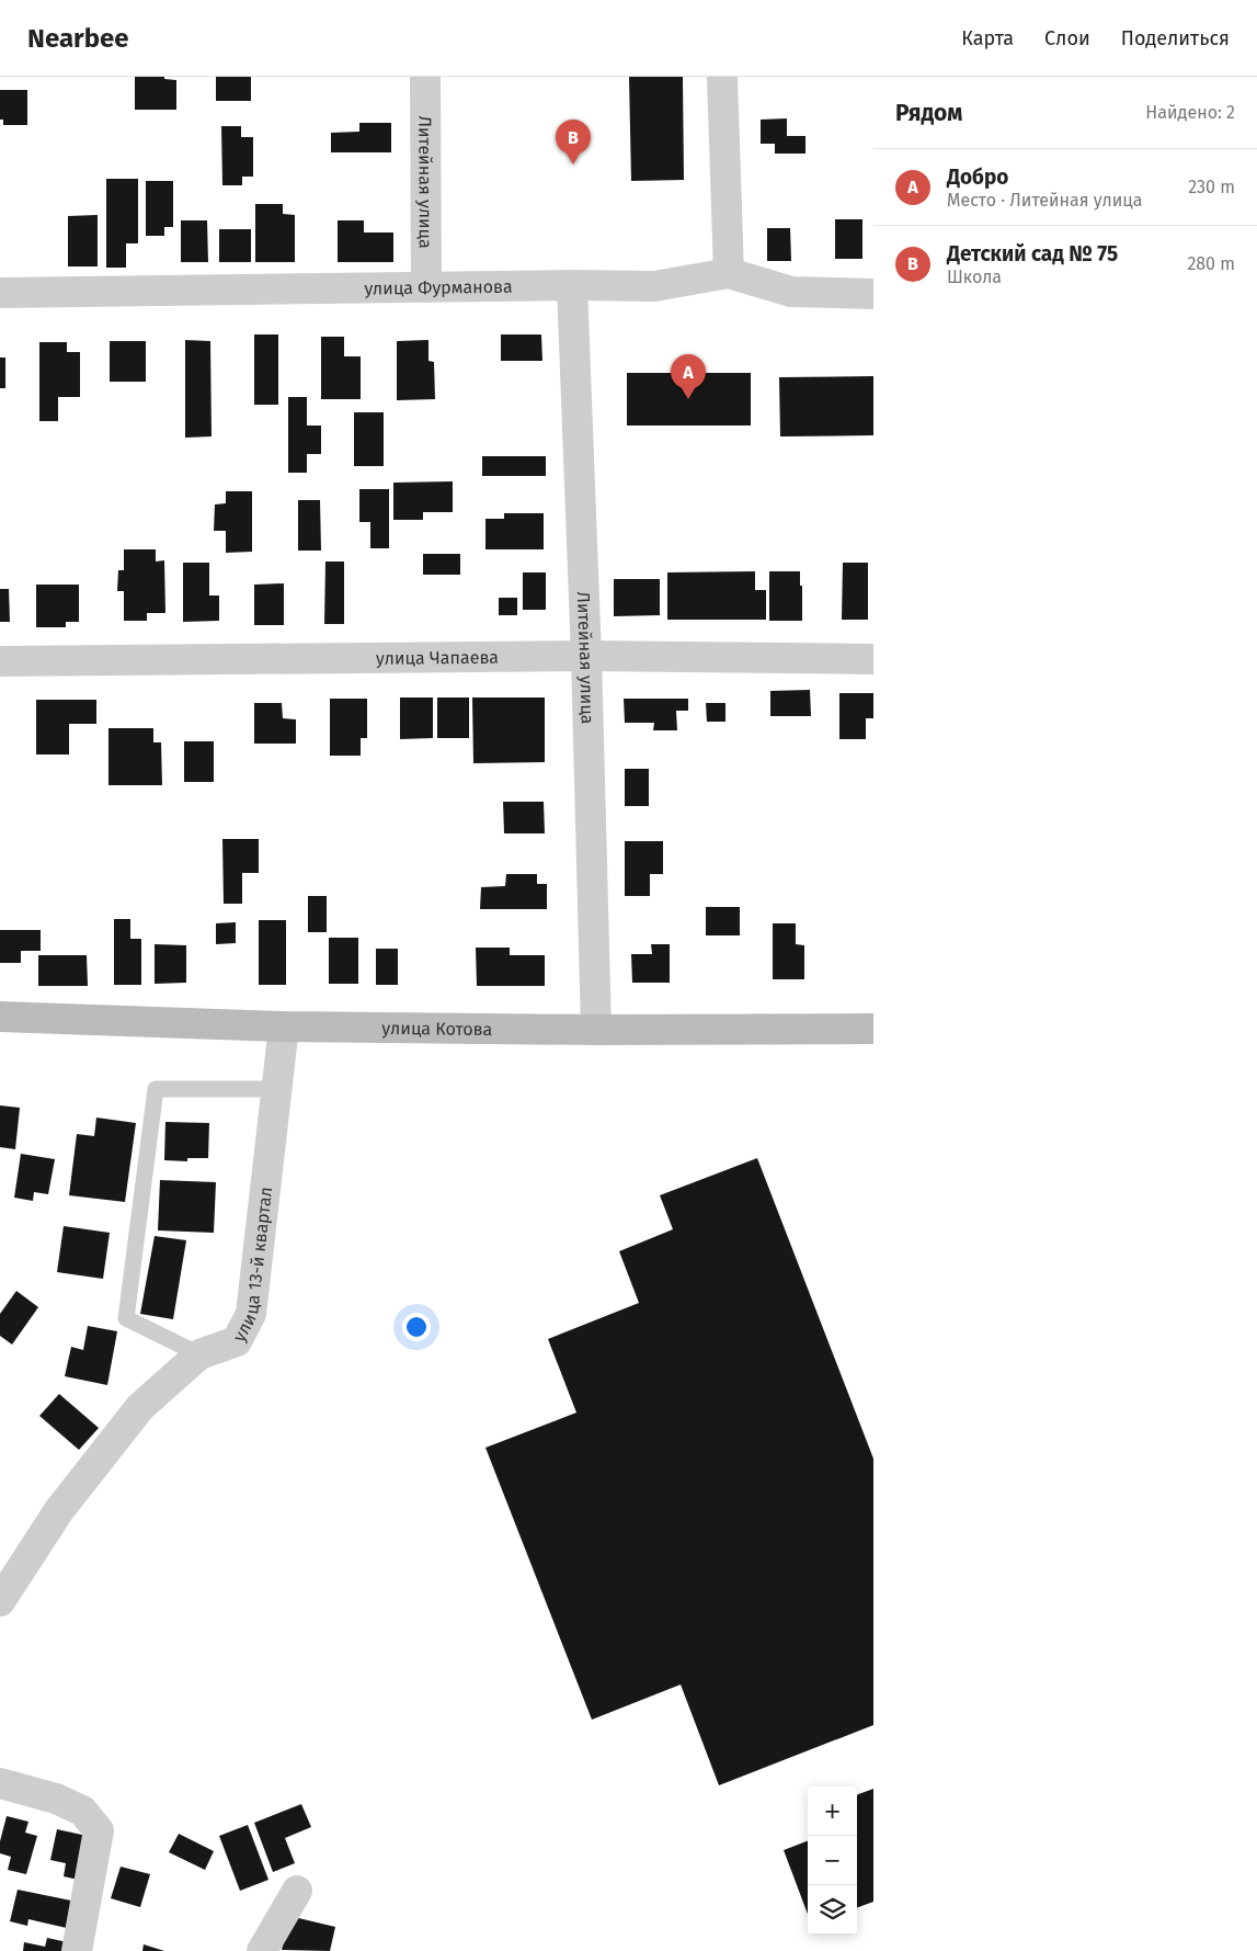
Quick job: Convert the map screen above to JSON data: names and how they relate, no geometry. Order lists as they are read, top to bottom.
{
  "streets": {
    "street": [
      "Литейная улица",
      "улица Фурманова",
      "улица Чапаева",
      "улица Котова",
      "улица 13-й квартал"
    ]
  },
  "crossings": [
    ["Литейная улица", "улица Фурманова"],
    ["Литейная улица", "улица Чапаева"],
    ["Литейная улица", "улица Котова"],
    ["улица Котова", "улица 13-й квартал"]
  ],
  "page": {
    "header": "Nearbee",
    "nav": ["Карта", "Слои", "Поделиться"],
    "heading": ["Рядом", "Найдено: 2"],
    "pins": ["B", "A"],
    "list": [
      {
        "mark": "A",
        "name": "Добро",
        "note": "Место · Литейная улица",
        "value": "230 m"
      },
      {
        "mark": "B",
        "name": "Детский сад № 75",
        "note": "Школа",
        "value": "280 m"
      }
    ],
    "map_buttons": ["+", "−"]
  }
}
